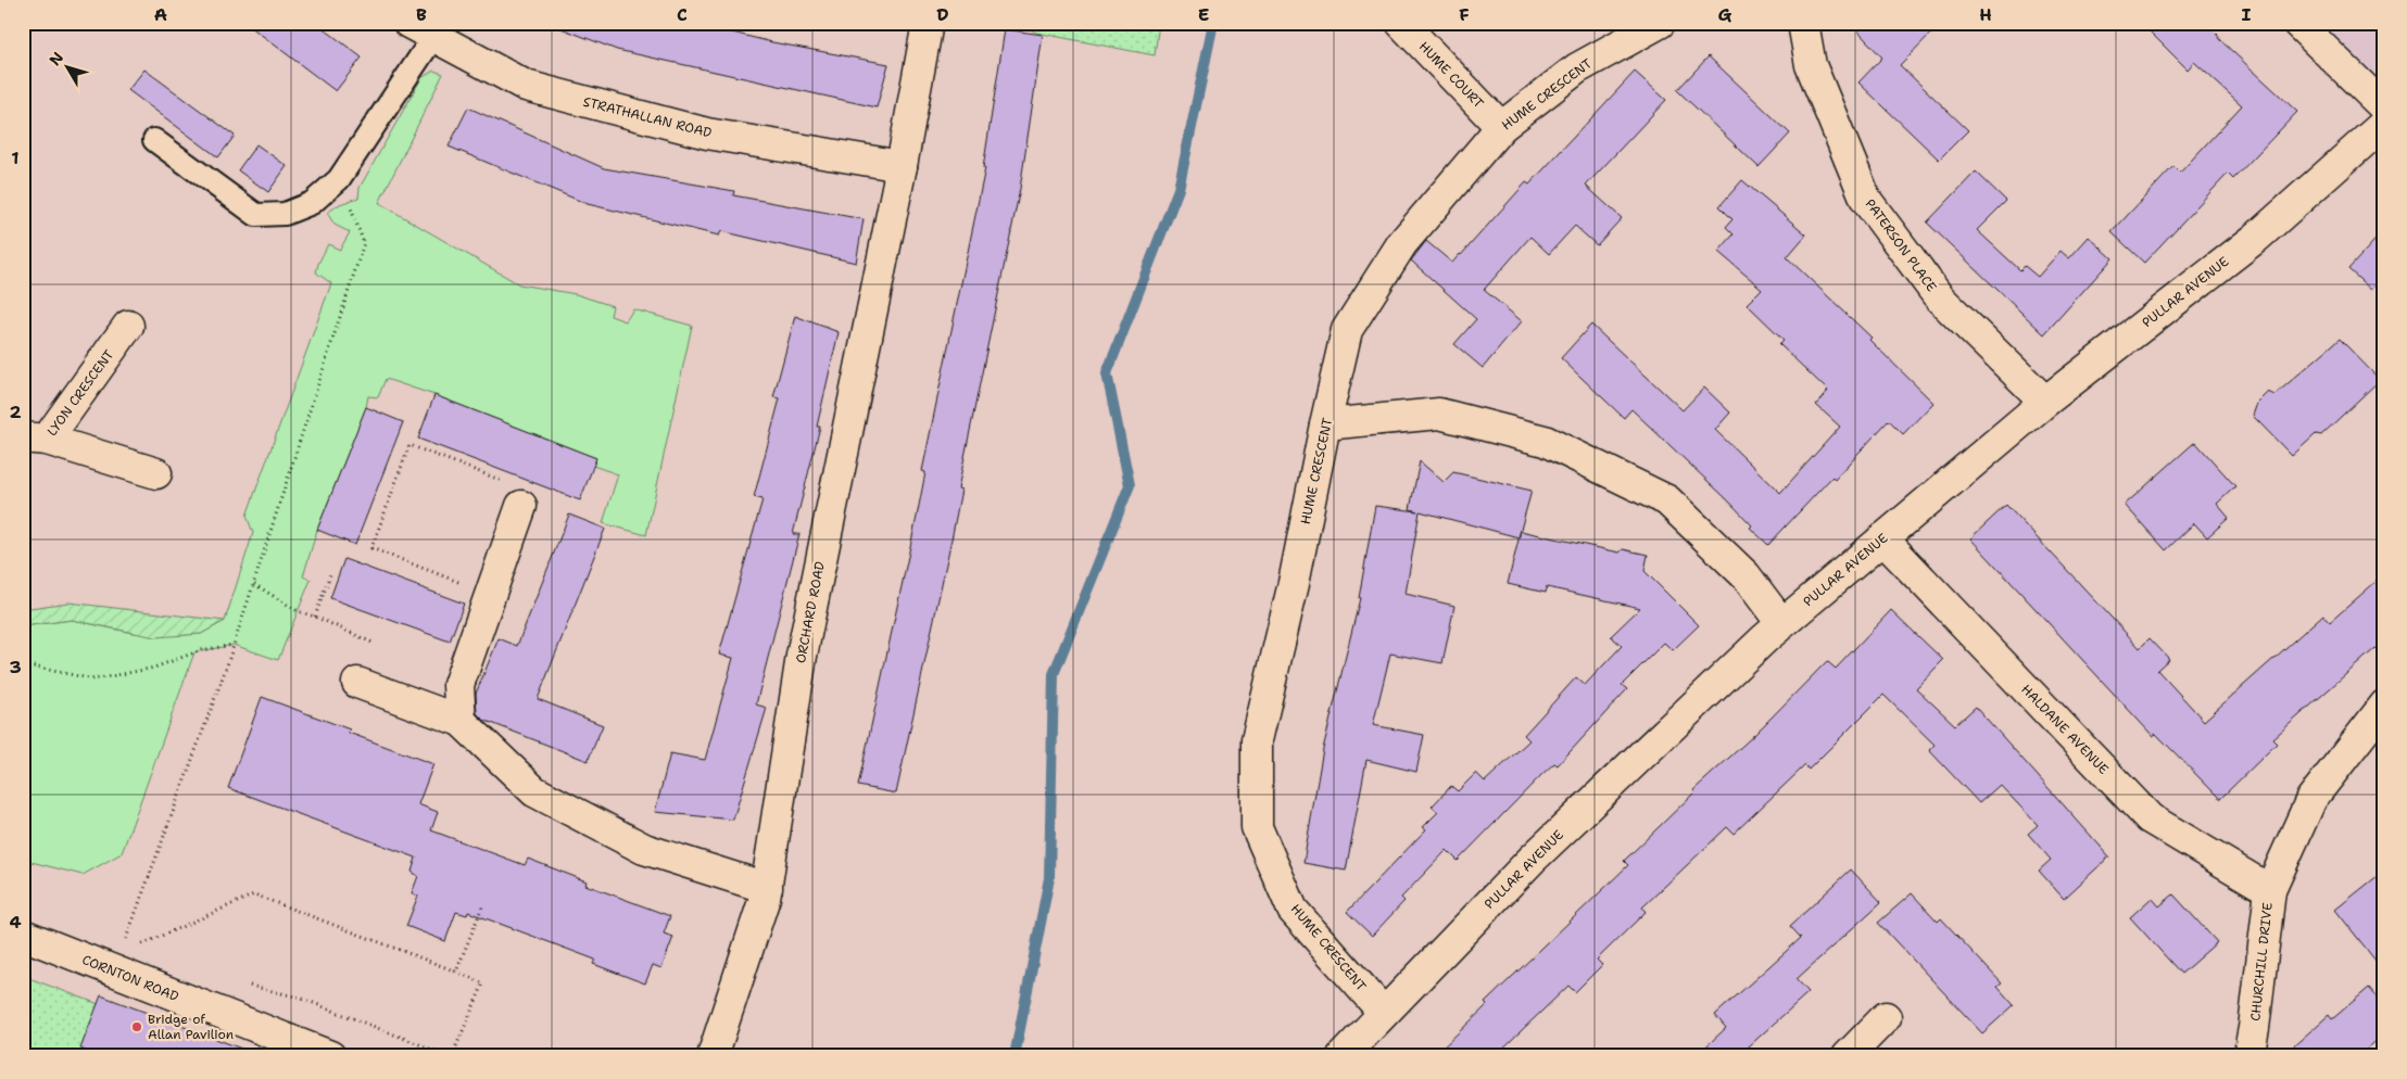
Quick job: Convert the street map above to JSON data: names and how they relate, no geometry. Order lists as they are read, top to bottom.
{
  "streets": {
    "street": [
      "HUME COURT",
      "HUME CRESCENT",
      "STRATHALLAN ROAD",
      "PATERSON PLACE",
      "PULLAR AVENUE",
      "LYON CRESCENT",
      "ORCHARD ROAD",
      "HALDANE AVENUE",
      "CHURCHILL DRIVE",
      "CORNTON ROAD"
    ]
  },
  "crossings": [
    ["HUME COURT", "HUME CRESCENT"],
    ["HUME CRESCENT", "PULLAR AVENUE"],
    ["STRATHALLAN ROAD", "ORCHARD ROAD"],
    ["PATERSON PLACE", "PULLAR AVENUE"],
    ["PULLAR AVENUE", "HALDANE AVENUE"],
    ["HALDANE AVENUE", "CHURCHILL DRIVE"]
  ],
  "places": ["Bridge of Allan Pavilion"],
  "north": "top left",
  "grid": {
    "columns": [
      "A",
      "B",
      "C",
      "D",
      "E",
      "F",
      "G",
      "H",
      "I"
    ],
    "rows": [
      "1",
      "2",
      "3",
      "4"
    ]
  }
}
